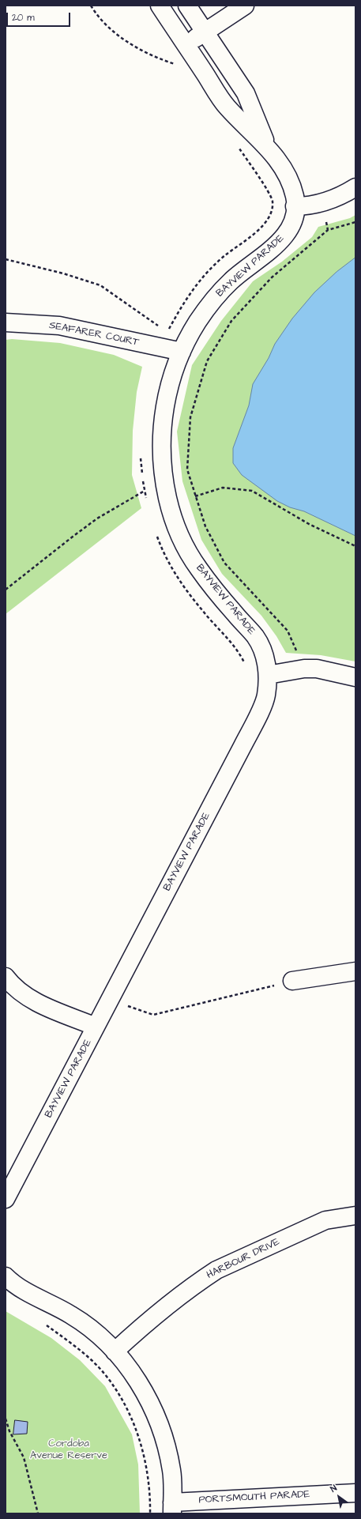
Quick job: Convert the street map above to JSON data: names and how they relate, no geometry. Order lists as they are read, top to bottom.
{
  "streets": {
    "street": [
      "BAYVIEW PARADE",
      "SEAFARER COURT",
      "HARBOUR DRIVE",
      "PORTSMOUTH PARADE"
    ]
  },
  "crossings": [
    ["BAYVIEW PARADE", "SEAFARER COURT"]
  ],
  "parks": ["Cordoba Avenue Reserve"],
  "scale_bar": "20 m",
  "north": "top left"
}
